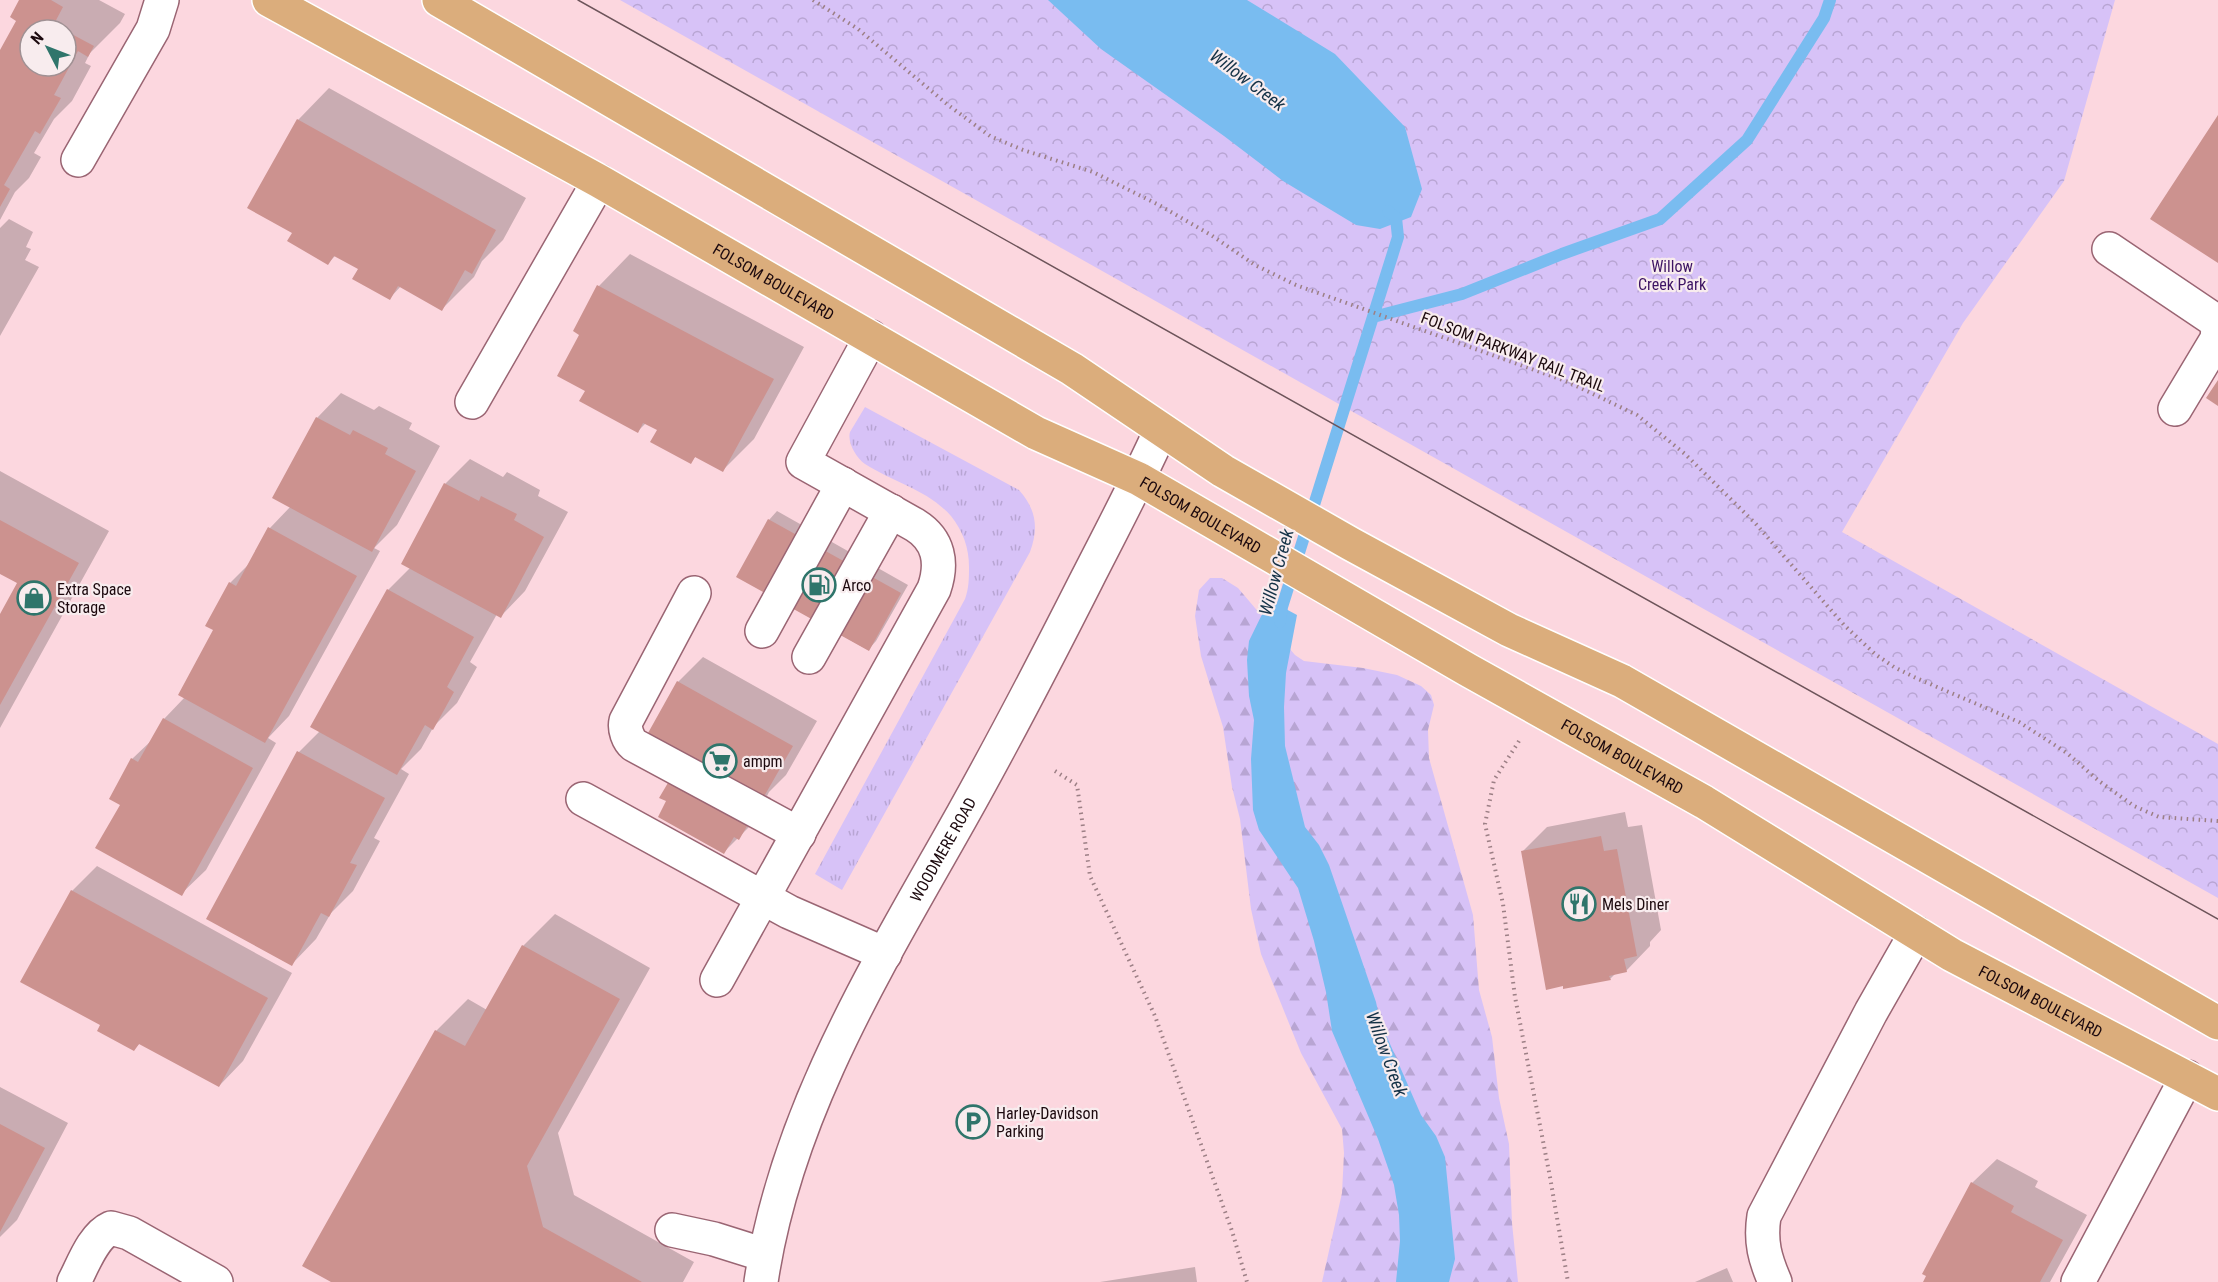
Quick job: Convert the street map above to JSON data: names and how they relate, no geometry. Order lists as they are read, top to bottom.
{
  "streets": {
    "main road": ["FOLSOM BOULEVARD"],
    "street": ["WOODMERE ROAD"],
    "path": ["FOLSOM PARKWAY RAIL TRAIL"]
  },
  "crossings": [
    ["FOLSOM BOULEVARD", "WOODMERE ROAD"]
  ],
  "water": ["Willow Creek"],
  "parks": ["Willow Creek Park"],
  "places": {
    "fuel station": ["Arco"],
    "shop": ["Extra Space Storage"],
    "supermarket": ["ampm"],
    "restaurant": ["Mels Diner"],
    "parking": ["Harley-Davidson Parking"]
  },
  "north": "top left"
}
